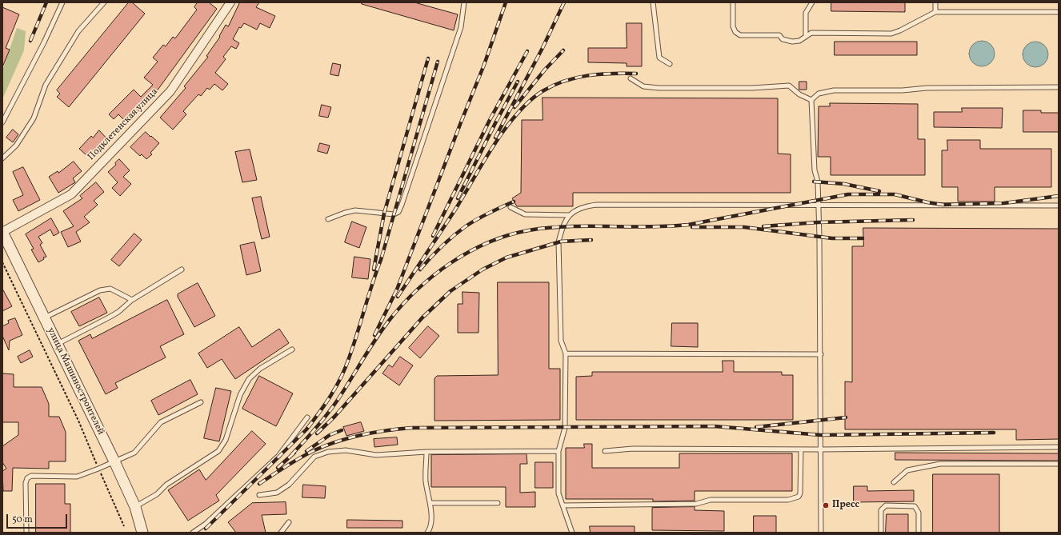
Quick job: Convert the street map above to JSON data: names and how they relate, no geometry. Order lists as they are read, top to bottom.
{
  "streets": {
    "street": ["Подклетенская улица", "улица Машиностроителей"]
  },
  "crossings": [
    ["Подклетенская улица", "улица Машиностроителей"]
  ],
  "places": ["Пресс"],
  "scale_bar": "50 m"
}
